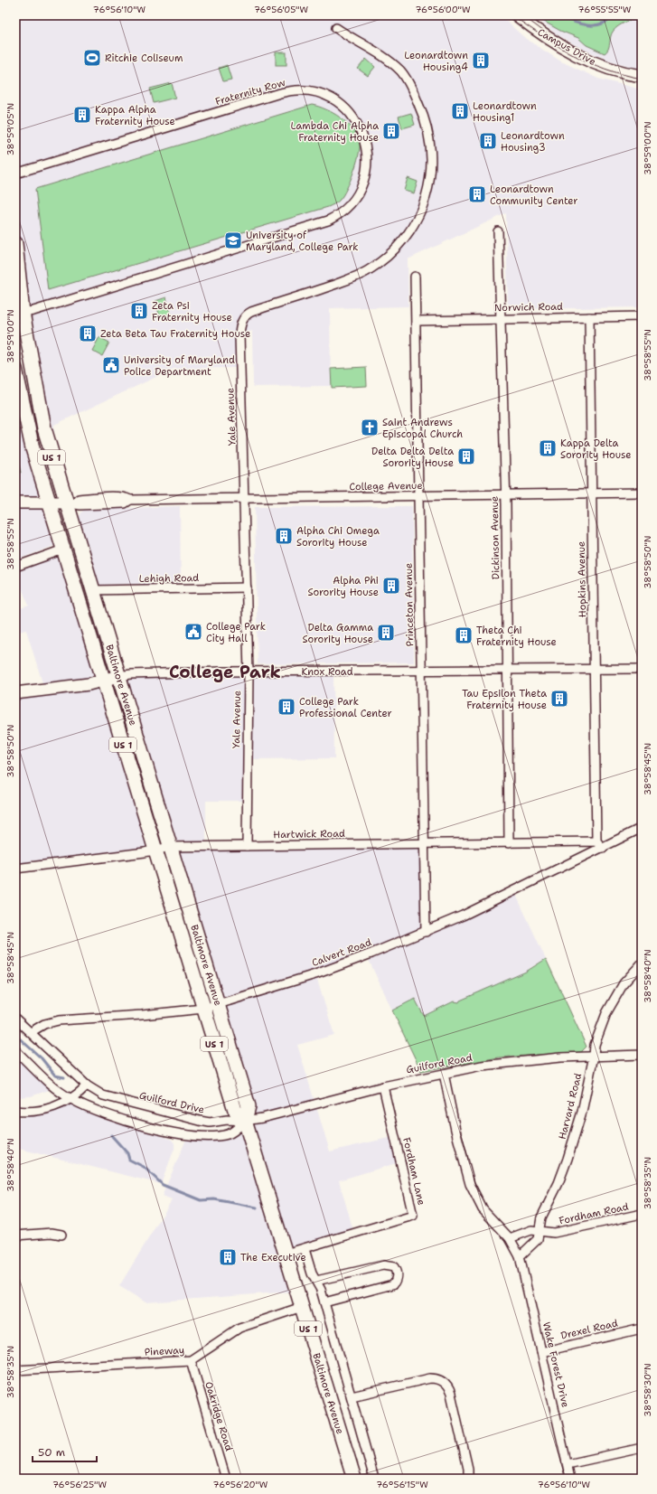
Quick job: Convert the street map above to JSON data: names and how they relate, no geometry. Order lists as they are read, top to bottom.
{
  "streets": {
    "main road": ["US 1", "Baltimore Avenue"],
    "street": [
      "Campus Drive",
      "Fraternity Row",
      "Norwich Road",
      "Yale Avenue",
      "College Avenue",
      "Dickinson Avenue",
      "Lehigh Road",
      "Hopkins Avenue",
      "Princeton Avenue",
      "Knox Road",
      "Hartwick Road",
      "Calvert Road",
      "Guilford Road",
      "Guilford Drive",
      "Harvard Road",
      "Fordham Lane",
      "Fordham Road",
      "Drexel Road",
      "Pineway",
      "Wake Forest Drive",
      "Oakridge Road"
    ]
  },
  "crossings": [
    ["Fraternity Row", "Baltimore Avenue"],
    ["Norwich Road", "Dickinson Avenue"],
    ["Norwich Road", "Hopkins Avenue"],
    ["Norwich Road", "Princeton Avenue"],
    ["Yale Avenue", "College Avenue"],
    ["Yale Avenue", "Lehigh Road"],
    ["Yale Avenue", "Knox Road"],
    ["Yale Avenue", "Hartwick Road"],
    ["College Avenue", "Dickinson Avenue"],
    ["College Avenue", "Hopkins Avenue"],
    ["College Avenue", "Princeton Avenue"],
    ["College Avenue", "Baltimore Avenue"],
    ["Dickinson Avenue", "Knox Road"],
    ["Dickinson Avenue", "Hartwick Road"],
    ["Lehigh Road", "Baltimore Avenue"],
    ["Hopkins Avenue", "Knox Road"],
    ["Hopkins Avenue", "Hartwick Road"],
    ["Hopkins Avenue", "Calvert Road"],
    ["Princeton Avenue", "Knox Road"],
    ["Princeton Avenue", "Hartwick Road"],
    ["Princeton Avenue", "Calvert Road"],
    ["Knox Road", "Baltimore Avenue"],
    ["Baltimore Avenue", "Hartwick Road"],
    ["Baltimore Avenue", "Calvert Road"],
    ["Baltimore Avenue", "Guilford Road"],
    ["Baltimore Avenue", "Guilford Drive"],
    ["Baltimore Avenue", "Fordham Lane"],
    ["Baltimore Avenue", "Pineway"],
    ["Hartwick Road", "Calvert Road"],
    ["Calvert Road", "Guilford Drive"],
    ["Guilford Road", "Guilford Drive"],
    ["Guilford Road", "Harvard Road"],
    ["Guilford Road", "Fordham Lane"],
    ["Harvard Road", "Fordham Road"],
    ["Drexel Road", "Wake Forest Drive"],
    ["Pineway", "Oakridge Road"]
  ],
  "districts": ["College Park"],
  "places": {
    "sports": ["Ritchie Coliseum"],
    "building": [
      "Leonardtown Housing4",
      "Leonardtown Housing1",
      "Kappa Alpha Fraternity House",
      "Lambda Chi Alpha Fraternity House",
      "Leonardtown Housing3",
      "Leonardtown Community Center",
      "Zeta Psi Fraternity House",
      "Zeta Beta Tau Fraternity House",
      "Kappa Delta Sorority House",
      "Delta Delta Delta Sorority House",
      "Alpha Chi Omega Sorority House",
      "Alpha Phi Sorority House",
      "Delta Gamma Sorority House",
      "Theta Chi Fraternity House",
      "Tau Epsilon Theta Fraternity House",
      "College Park Professional Center",
      "The Executive"
    ],
    "school or university": ["University of Maryland, College Park"],
    "public building": ["University of Maryland Police Department", "College Park City Hall"],
    "church": ["Saint Andrews Episcopal Church"]
  },
  "scale_bar": "50 m",
  "coordinates": [
    "76°56'10\"W",
    "76°56'05\"W",
    "76°56'00\"W",
    "76°55'55\"W",
    "38°59'05\"N",
    "38°59'00\"N",
    "38°58'55\"N",
    "38°58'50\"N",
    "38°58'45\"N",
    "38°58'40\"N",
    "38°58'35\"N",
    "38°58'30\"N",
    "76°56'25\"W",
    "76°56'20\"W",
    "76°56'15\"W"
  ]
}
